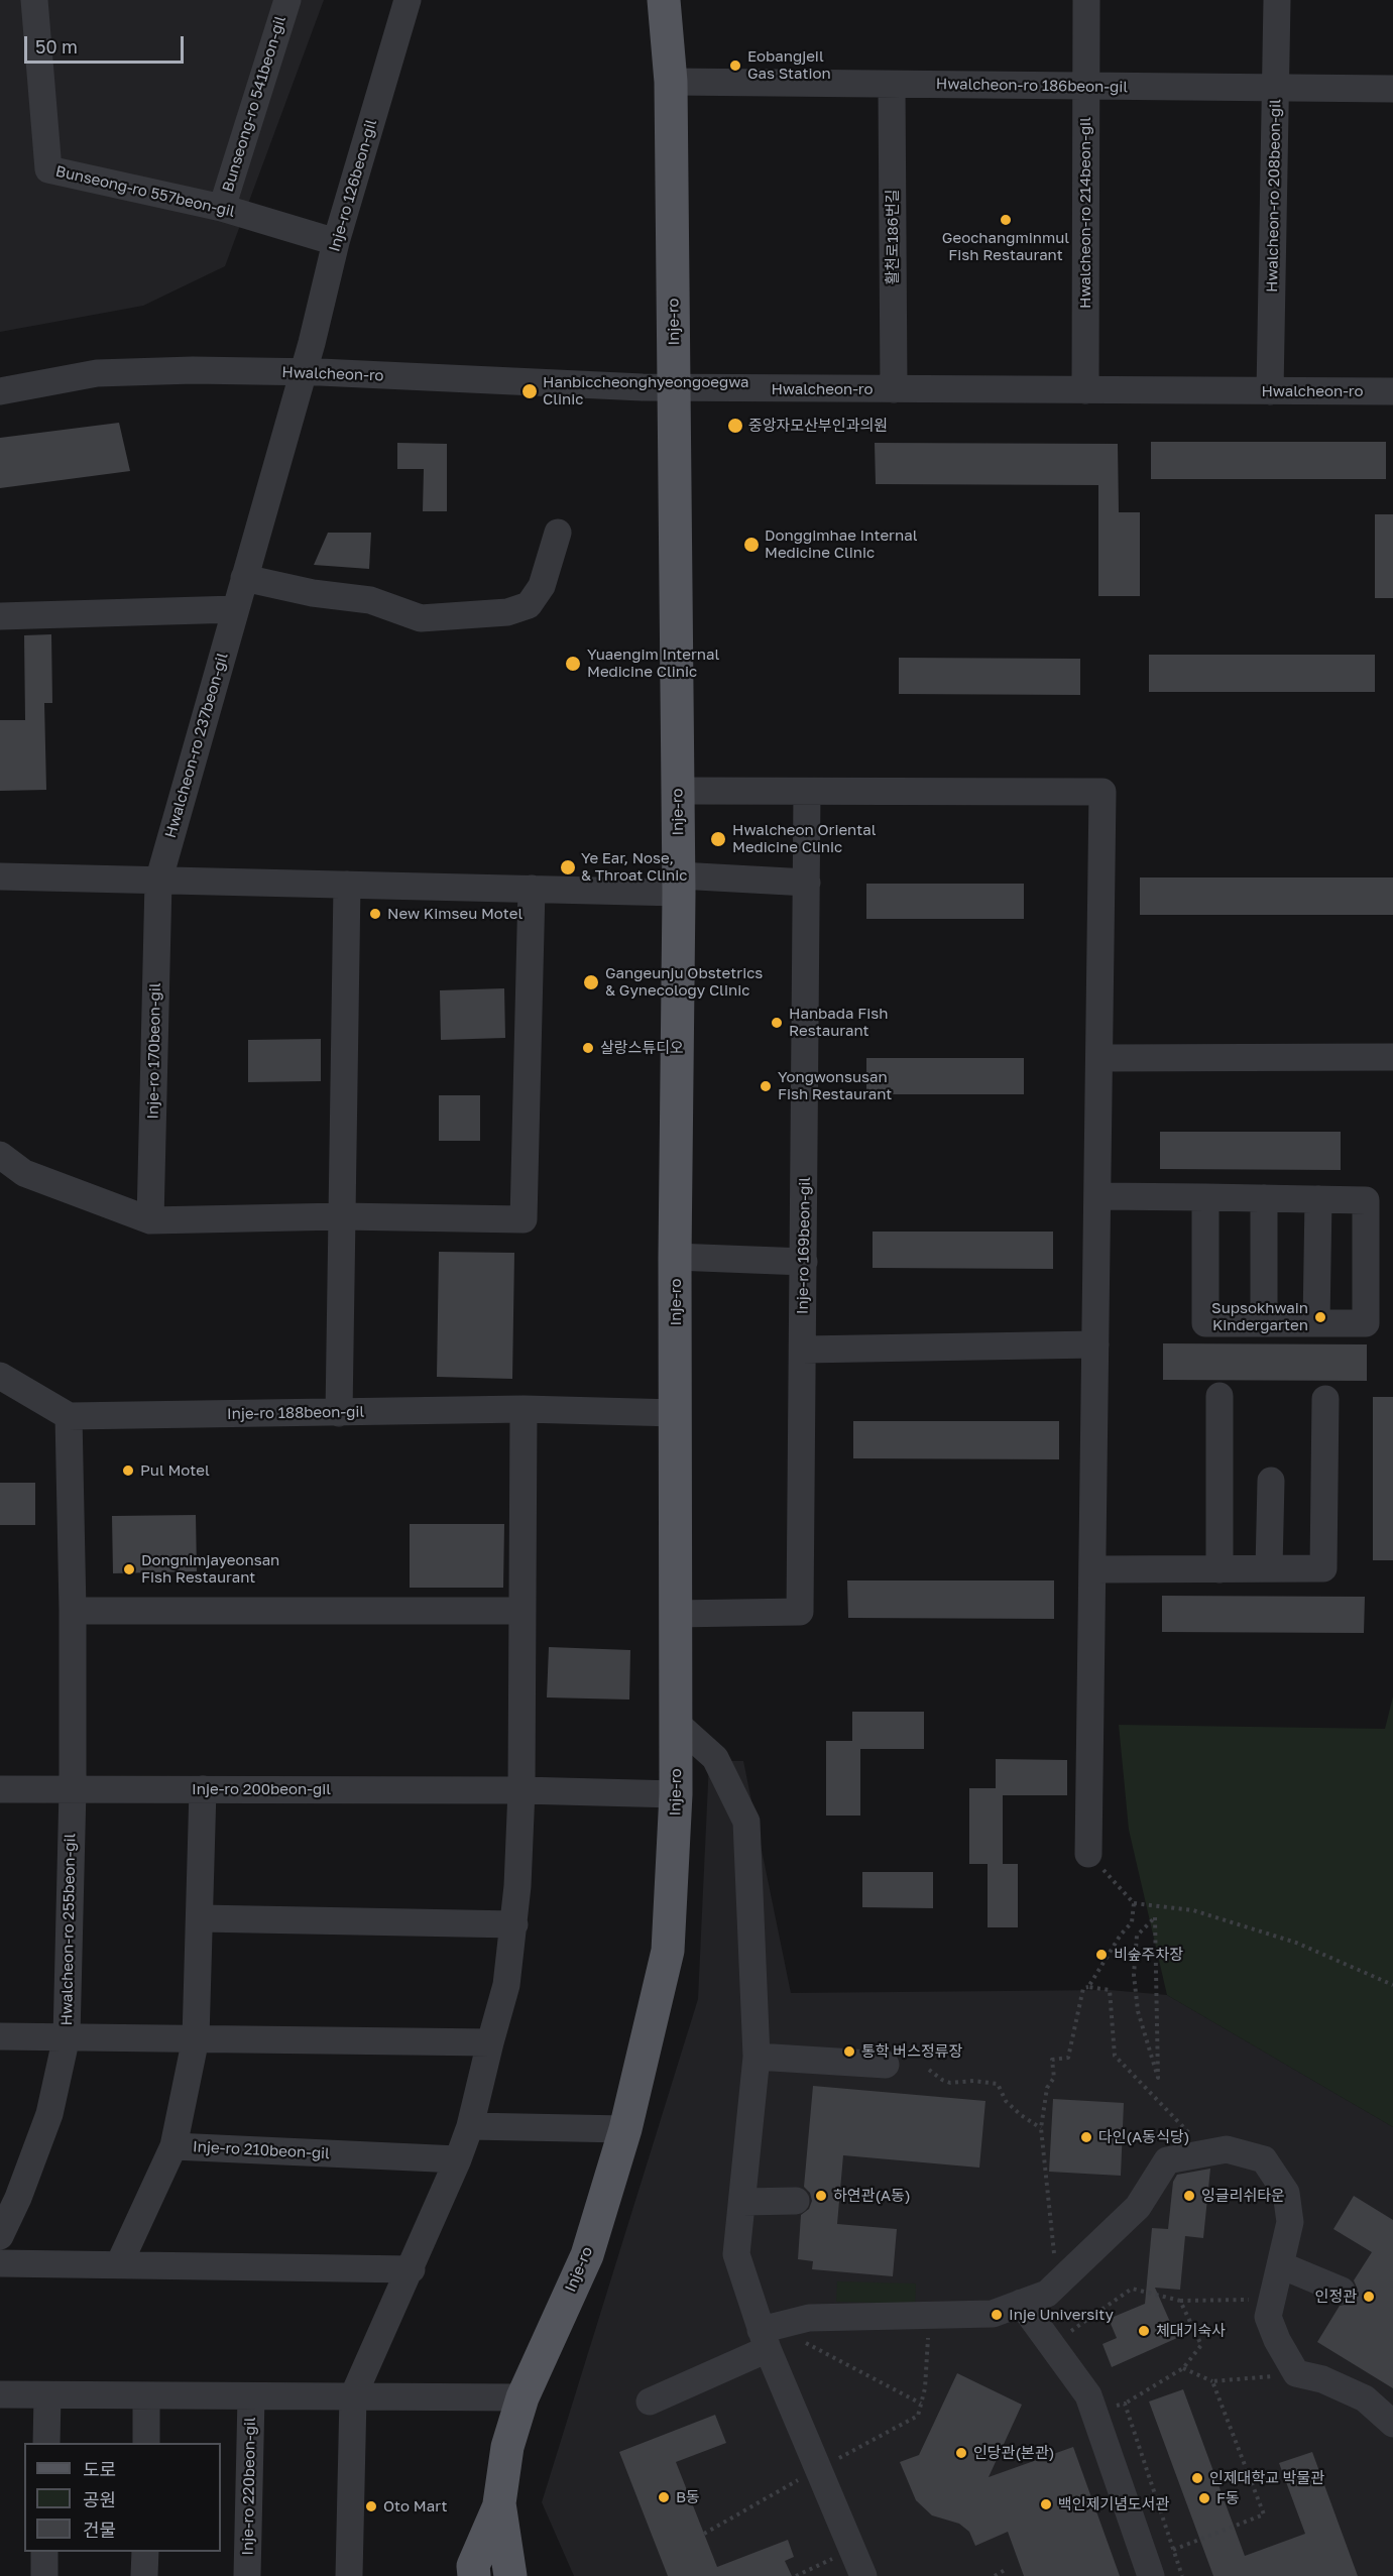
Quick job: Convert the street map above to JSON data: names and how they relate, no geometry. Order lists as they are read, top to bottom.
{
  "streets": {
    "main road": ["Inje-ro"],
    "street": [
      "Hwalcheon-ro 186beon-gil",
      "Bunseong-ro 541beon-gil",
      "Inje-ro 126beon-gil",
      "Bunseong-ro 557beon-gil",
      "Hwalcheon-ro 208beon-gil",
      "Hwalcheon-ro 214beon-gil",
      "활천로186번길",
      "Hwalcheon-ro",
      "Hwalcheon-ro 237beon-gil",
      "Inje-ro 170beon-gil",
      "Inje-ro 169beon-gil",
      "Inje-ro 188beon-gil",
      "Inje-ro 200beon-gil",
      "Hwalcheon-ro 255beon-gil",
      "Inje-ro 210beon-gil",
      "Inje-ro 220beon-gil"
    ]
  },
  "crossings": [
    ["Hwalcheon-ro 186beon-gil", "Hwalcheon-ro 208beon-gil"],
    ["Hwalcheon-ro 186beon-gil", "Hwalcheon-ro 214beon-gil"],
    ["Hwalcheon-ro 186beon-gil", "활천로186번길"],
    ["Hwalcheon-ro 186beon-gil", "Inje-ro"],
    ["Bunseong-ro 541beon-gil", "Bunseong-ro 557beon-gil"],
    ["Inje-ro 126beon-gil", "Bunseong-ro 557beon-gil"],
    ["Inje-ro 126beon-gil", "Hwalcheon-ro"],
    ["Inje-ro 126beon-gil", "Hwalcheon-ro 237beon-gil"],
    ["Hwalcheon-ro 208beon-gil", "Hwalcheon-ro"],
    ["Hwalcheon-ro 214beon-gil", "Hwalcheon-ro"],
    ["활천로186번길", "Hwalcheon-ro"],
    ["Inje-ro", "Hwalcheon-ro"],
    ["Inje-ro", "Inje-ro 169beon-gil"],
    ["Inje-ro", "Inje-ro 188beon-gil"],
    ["Inje-ro", "Inje-ro 200beon-gil"],
    ["Inje-ro", "Inje-ro 220beon-gil"],
    ["Hwalcheon-ro", "Hwalcheon-ro 237beon-gil"],
    ["Hwalcheon-ro 237beon-gil", "Inje-ro 170beon-gil"],
    ["Inje-ro 188beon-gil", "Hwalcheon-ro 255beon-gil"],
    ["Inje-ro 200beon-gil", "Hwalcheon-ro 255beon-gil"],
    ["Inje-ro 200beon-gil", "Inje-ro 210beon-gil"]
  ],
  "places": [
    "Eobangjeil Gas Station",
    "Geochangminmul Fish Restaurant",
    "Hanbiccheonghyeongoegwa Clinic",
    "중앙자모산부인과의원",
    "Donggimhae Internal Medicine Clinic",
    "Yuaengim Internal Medicine Clinic",
    "Hwalcheon Oriental Medicine Clinic",
    "Ye Ear, Nose, & Throat Clinic",
    "New Kimseu Motel",
    "Gangeunju Obstetrics & Gynecology Clinic",
    "Hanbada Fish Restaurant",
    "살랑스튜디오",
    "Yongwonsusan Fish Restaurant",
    "Supsokhwain Kindergarten",
    "Pul Motel",
    "Dongnimjayeonsan Fish Restaurant",
    "비숲주차장",
    "통학 버스정류장",
    "다인(A동식당)",
    "하연관(A동)",
    "잉글리쉬타운",
    "인정관",
    "Inje University",
    "체대기숙사",
    "인당관(본관)",
    "인제대학교 박물관",
    "B동",
    "F동",
    "백인제기념도서관",
    "Oto Mart"
  ],
  "legend": ["도로", "공원", "건물"],
  "scale_bar": "50 m"
}
